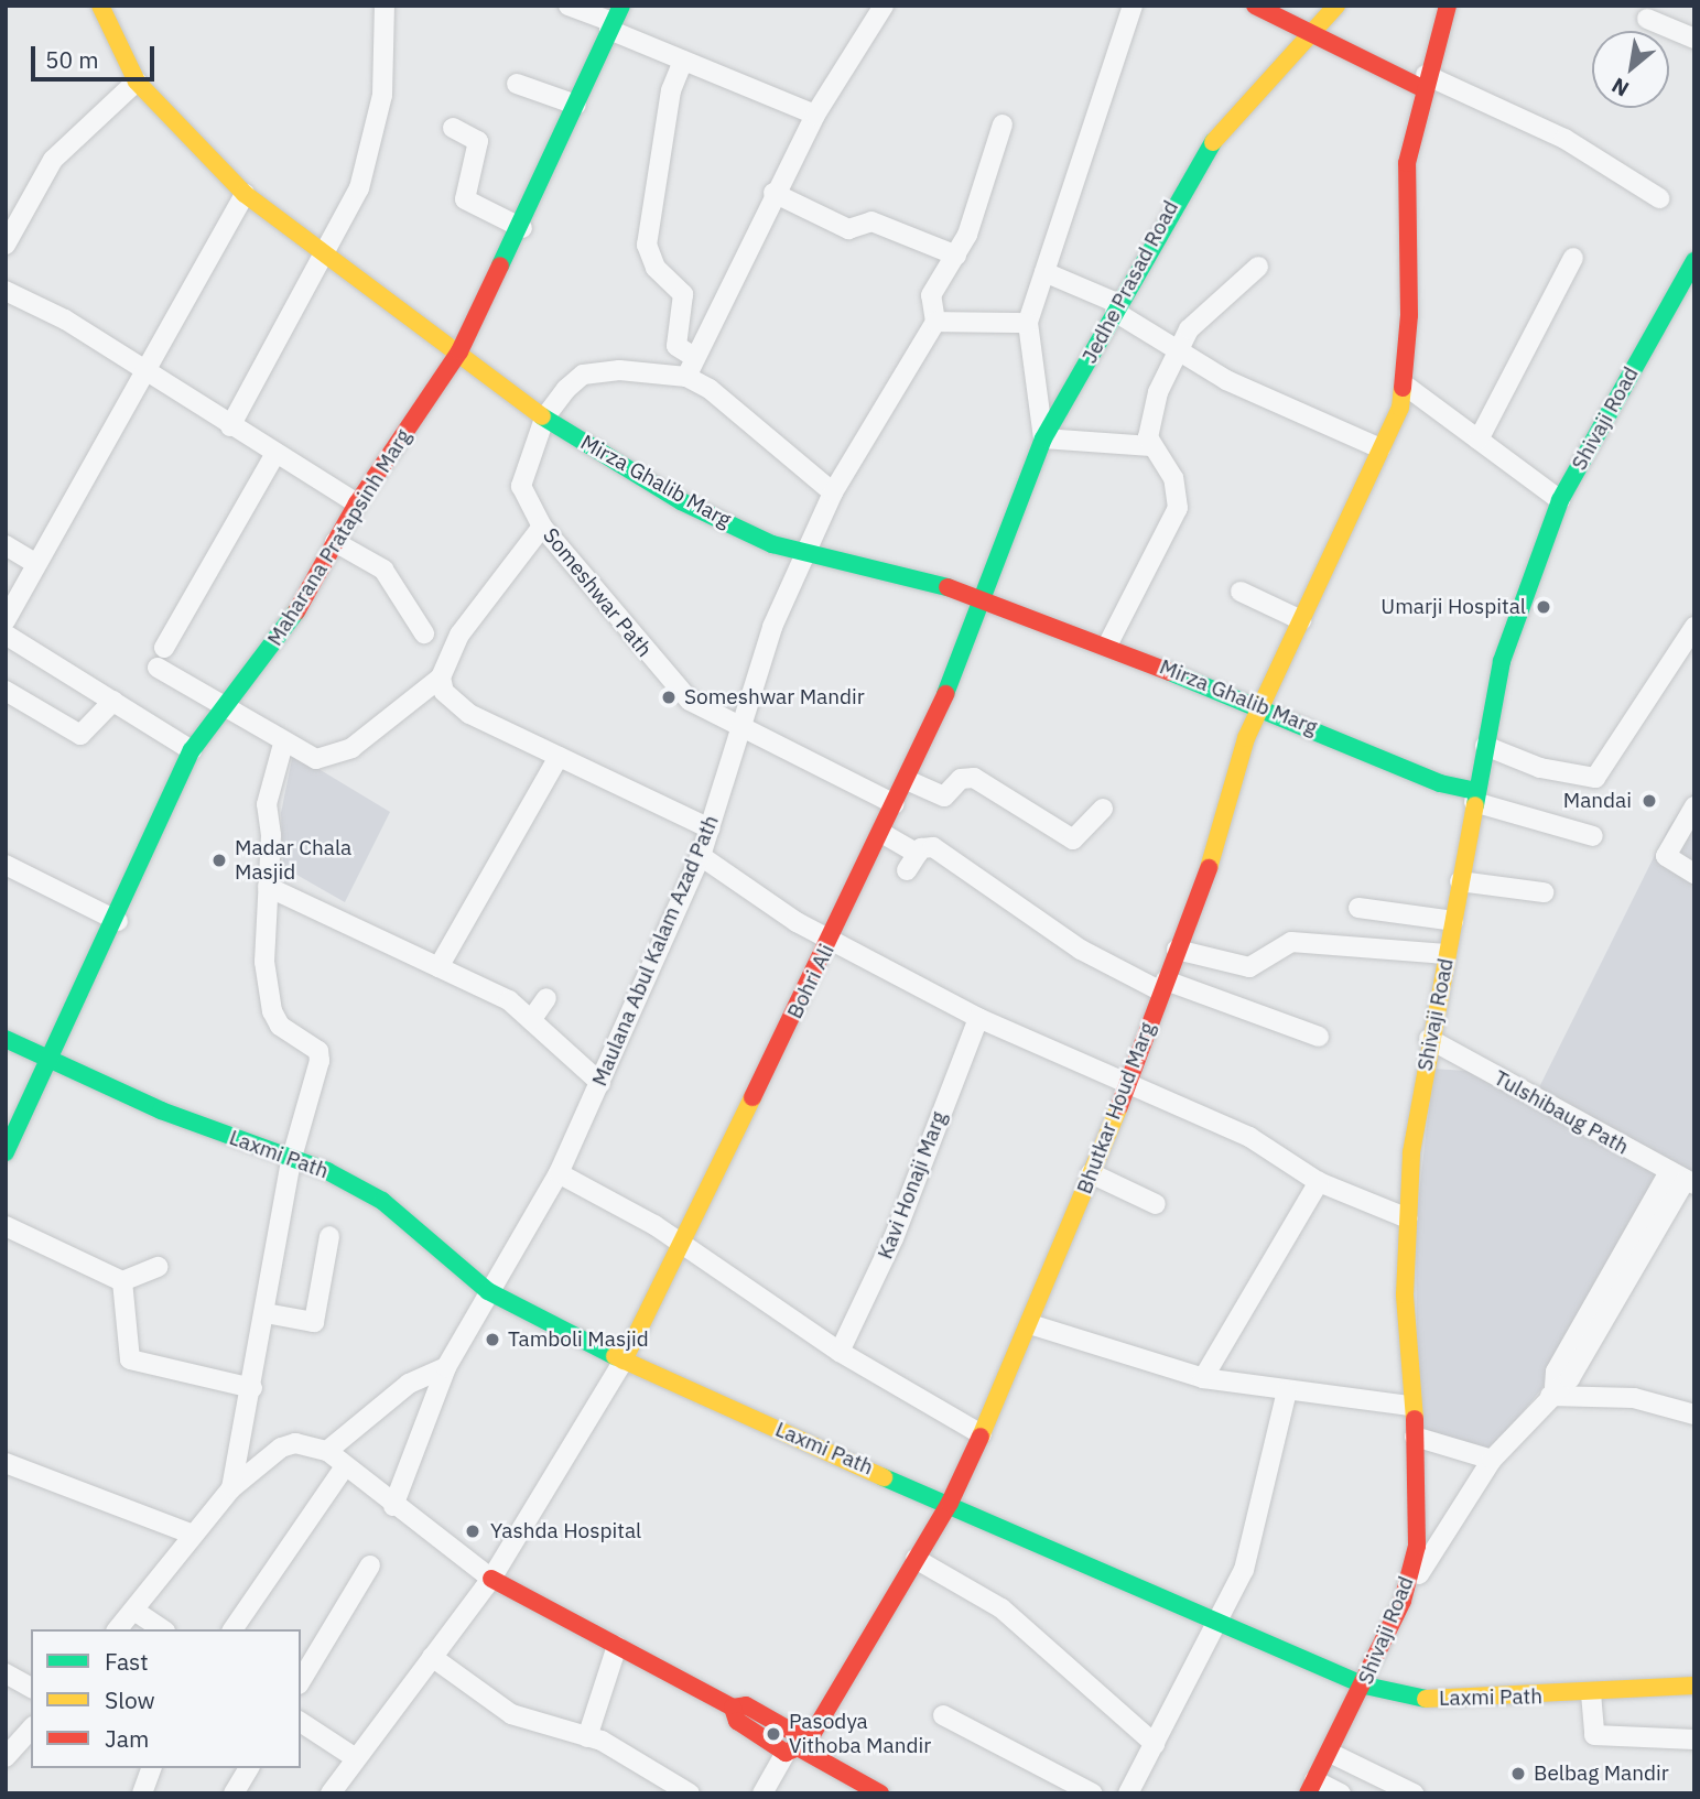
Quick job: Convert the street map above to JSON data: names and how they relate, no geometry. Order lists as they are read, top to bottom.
{
  "streets": {
    "main road": [
      "Jedhe Prasad Road",
      "Shivaji Road",
      "Mirza Ghalib Marg",
      "Maharana Pratapsinh Marg",
      "Bohri Ali",
      "Bhutkar Houd Marg",
      "Laxmi Path"
    ],
    "street": [
      "Someshwar Path",
      "Maulana Abul Kalam Azad Path",
      "Tulshibaug Path",
      "Kavi Honaji Marg"
    ]
  },
  "crossings": [
    ["Jedhe Prasad Road", "Mirza Ghalib Marg"],
    ["Jedhe Prasad Road", "Bohri Ali"],
    ["Shivaji Road", "Mirza Ghalib Marg"],
    ["Shivaji Road", "Tulshibaug Path"],
    ["Shivaji Road", "Laxmi Path"],
    ["Mirza Ghalib Marg", "Maharana Pratapsinh Marg"],
    ["Mirza Ghalib Marg", "Someshwar Path"],
    ["Mirza Ghalib Marg", "Maulana Abul Kalam Azad Path"],
    ["Mirza Ghalib Marg", "Bohri Ali"],
    ["Mirza Ghalib Marg", "Bhutkar Houd Marg"],
    ["Maharana Pratapsinh Marg", "Laxmi Path"],
    ["Someshwar Path", "Maulana Abul Kalam Azad Path"],
    ["Someshwar Path", "Bohri Ali"],
    ["Maulana Abul Kalam Azad Path", "Laxmi Path"],
    ["Bohri Ali", "Laxmi Path"],
    ["Bhutkar Houd Marg", "Laxmi Path"]
  ],
  "places": [
    "Umarji Hospital",
    "Someshwar Mandir",
    "Mandai",
    "Madar Chala Masjid",
    "Tamboli Masjid",
    "Yashda Hospital",
    "Pasodya Vithoba Mandir",
    "Belbag Mandir"
  ],
  "legend": ["Fast", "Slow", "Jam"],
  "scale_bar": "50 m",
  "north": "bottom left"
}
